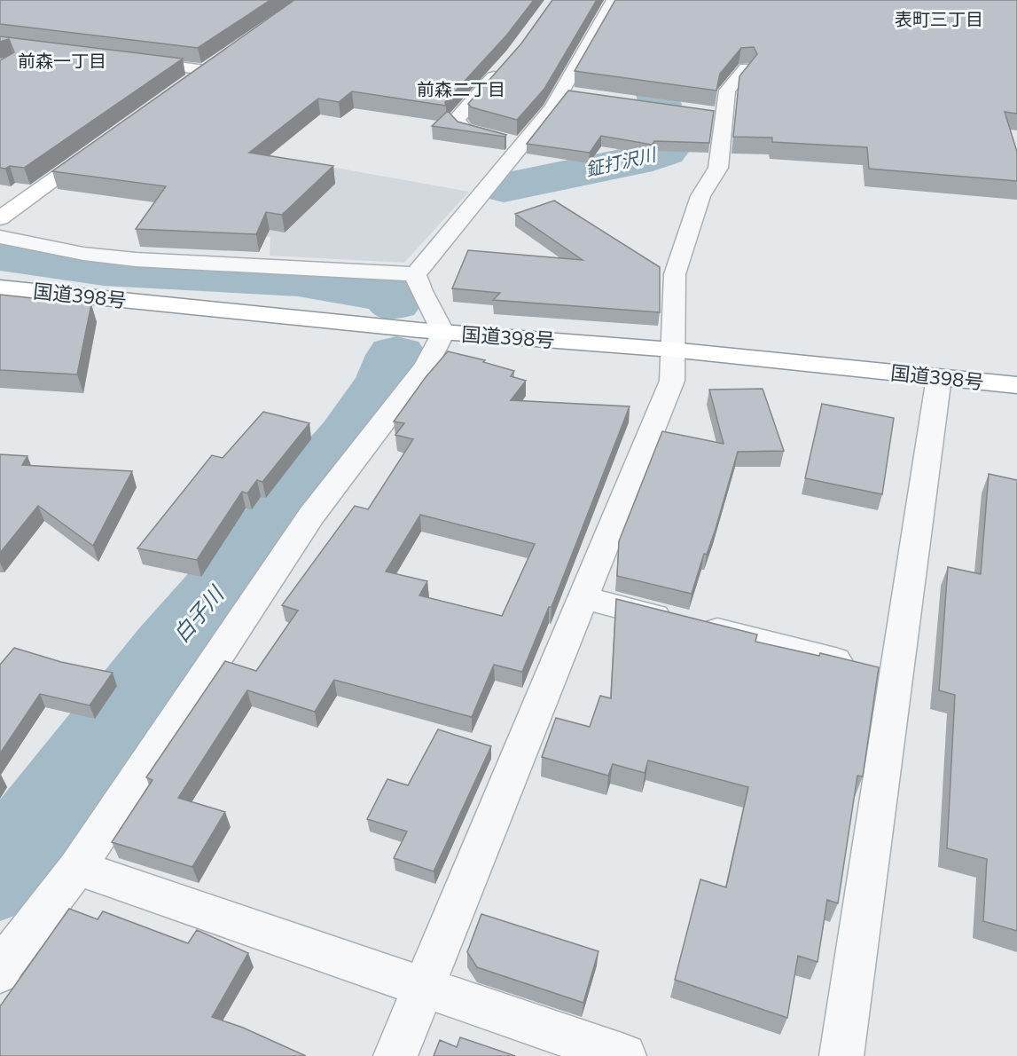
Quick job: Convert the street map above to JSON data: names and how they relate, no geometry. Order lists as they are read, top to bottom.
{
  "streets": {
    "main road": ["国道398号"]
  },
  "districts": ["表町三丁目", "前森一丁目", "前森二丁目"],
  "water": ["鉦打沢川", "白子川"]
}
